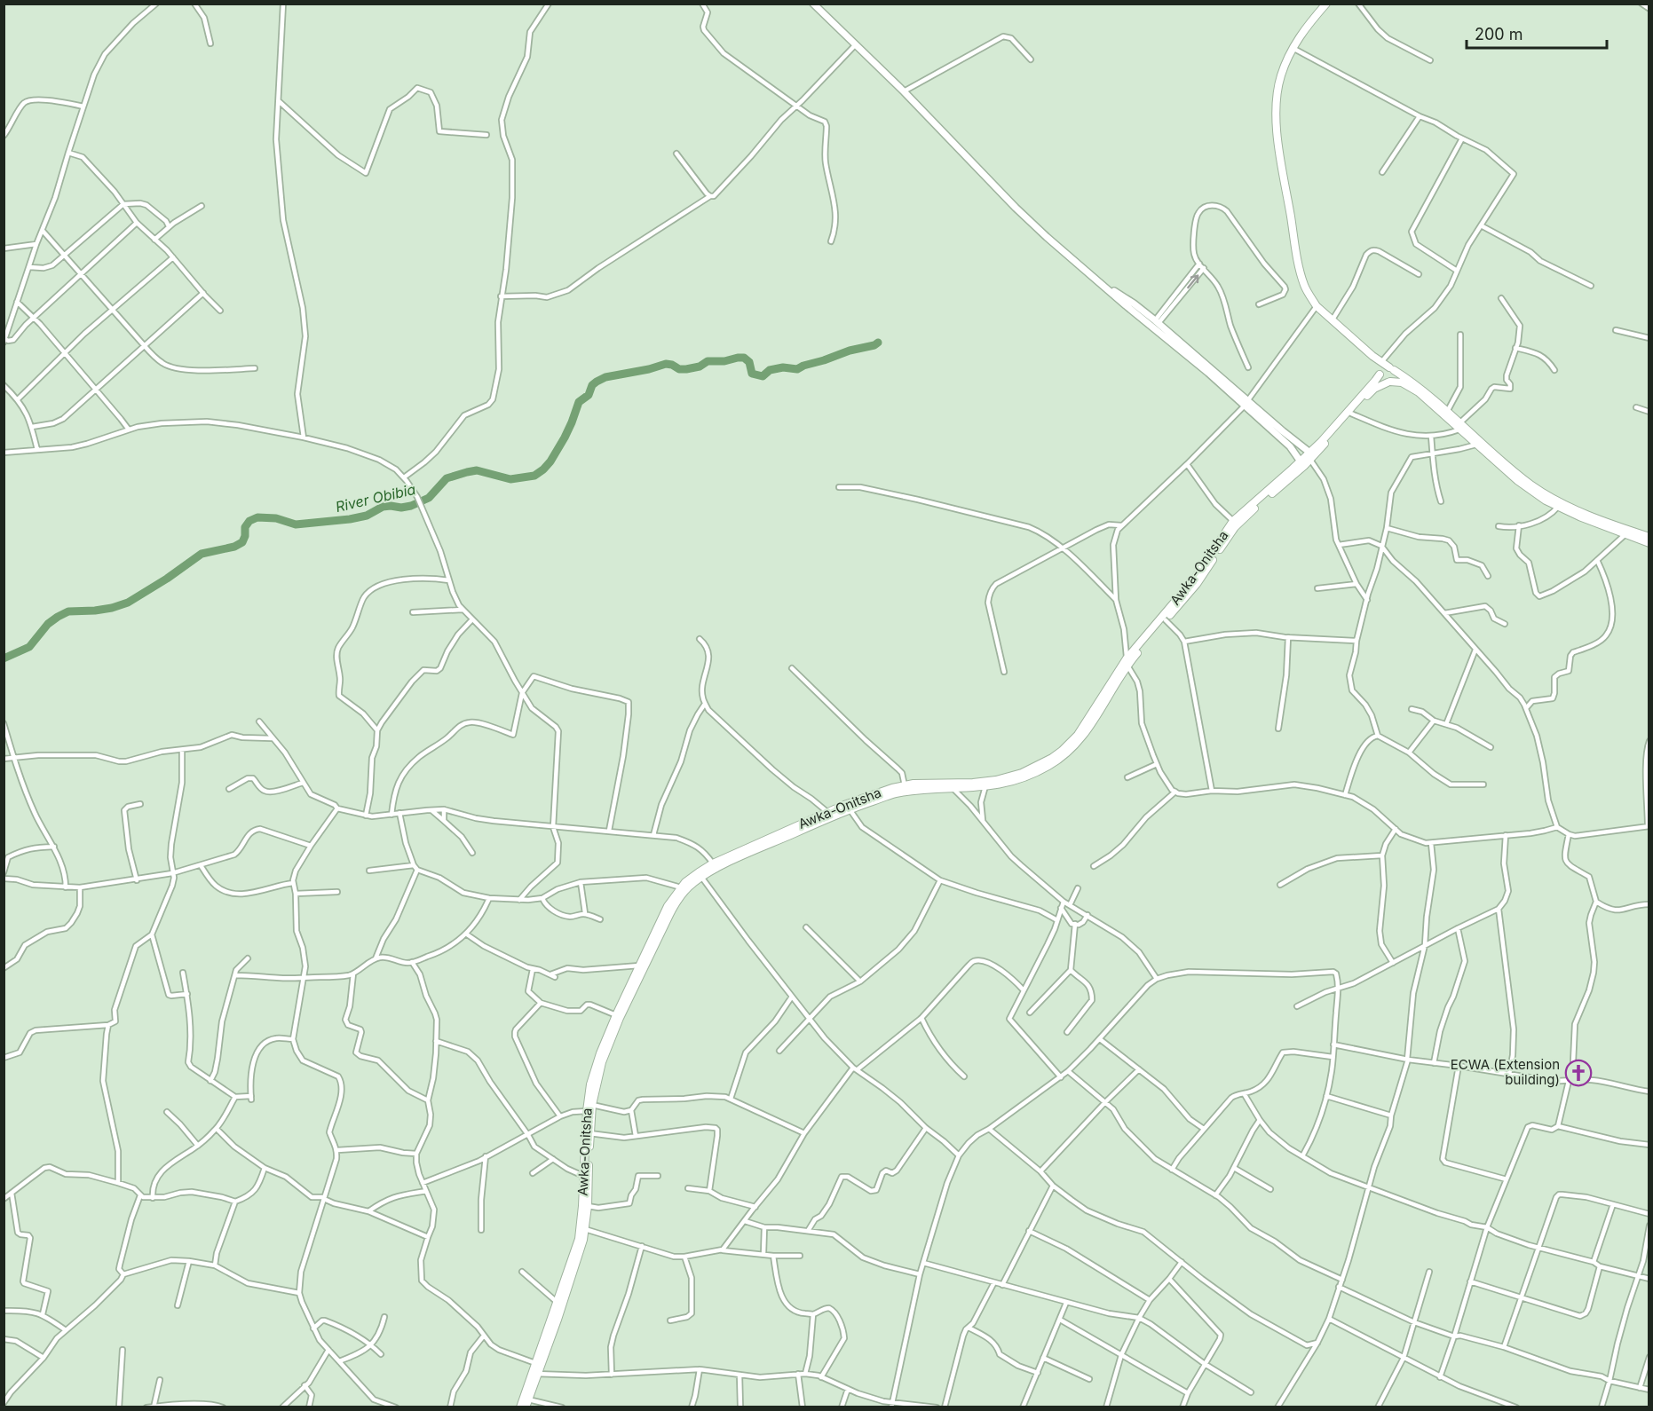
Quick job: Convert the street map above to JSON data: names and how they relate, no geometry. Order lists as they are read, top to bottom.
{
  "streets": {
    "main road": ["Awka-Onitsha"]
  },
  "water": ["River Obibia"],
  "places": {
    "church": ["ECWA (Extension building)"]
  },
  "scale_bar": "200 m"
}
